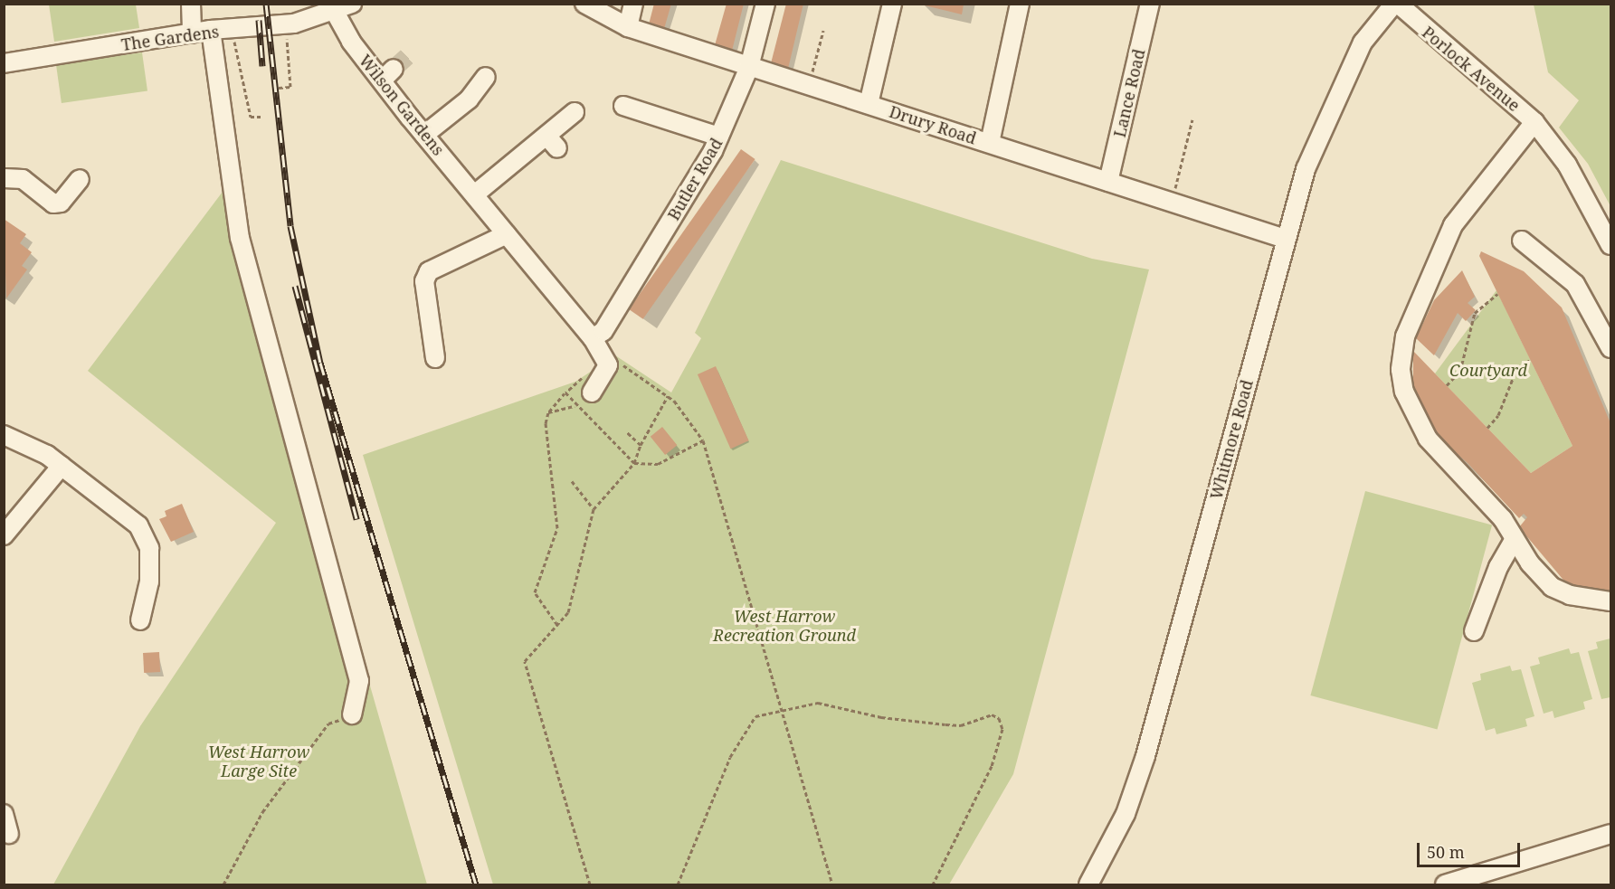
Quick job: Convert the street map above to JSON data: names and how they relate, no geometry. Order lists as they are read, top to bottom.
{
  "streets": {
    "street": [
      "The Gardens",
      "Porlock Avenue",
      "Lance Road",
      "Wilson Gardens",
      "Drury Road",
      "Butler Road",
      "Whitmore Road"
    ]
  },
  "crossings": [
    ["The Gardens", "Wilson Gardens"],
    ["Porlock Avenue", "Whitmore Road"],
    ["Lance Road", "Drury Road"],
    ["Wilson Gardens", "Butler Road"],
    ["Drury Road", "Butler Road"],
    ["Drury Road", "Whitmore Road"]
  ],
  "parks": ["Courtyard", "West Harrow Recreation Ground", "West Harrow Large Site"],
  "scale_bar": "50 m"
}
